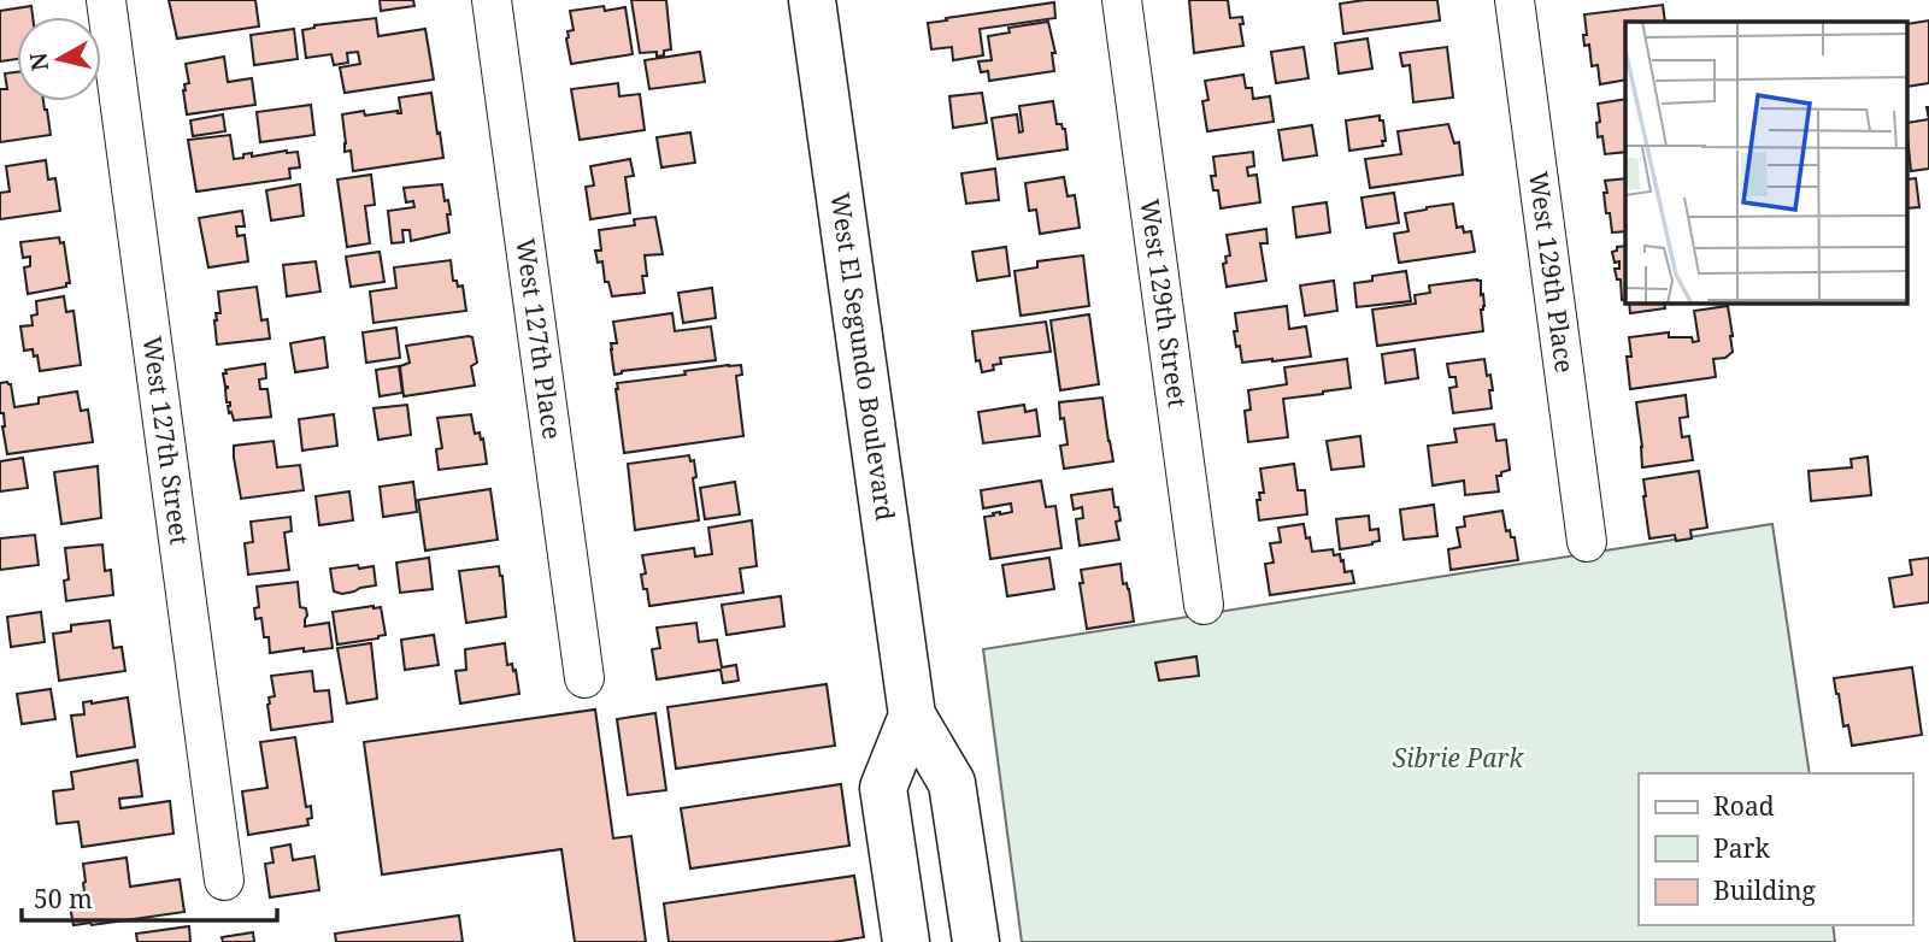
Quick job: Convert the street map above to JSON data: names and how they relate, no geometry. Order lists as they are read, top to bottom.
{
  "streets": {
    "main road": ["West El Segundo Boulevard"],
    "street": [
      "West 129th Place",
      "West 129th Street",
      "West 127th Place",
      "West 127th Street"
    ]
  },
  "parks": ["Sibrie Park"],
  "legend": ["Road", "Park", "Building"],
  "scale_bar": "50 m",
  "north": "left"
}
